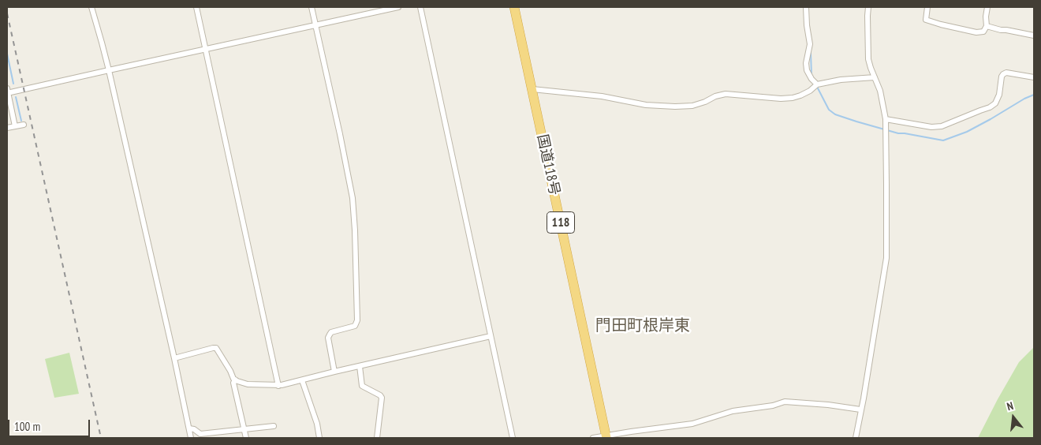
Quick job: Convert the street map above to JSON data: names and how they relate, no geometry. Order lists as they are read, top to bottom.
{
  "streets": {
    "highway": ["国道118号", "118"]
  },
  "districts": ["門田町根岸東"],
  "scale_bar": "100 m",
  "north": "top"
}
